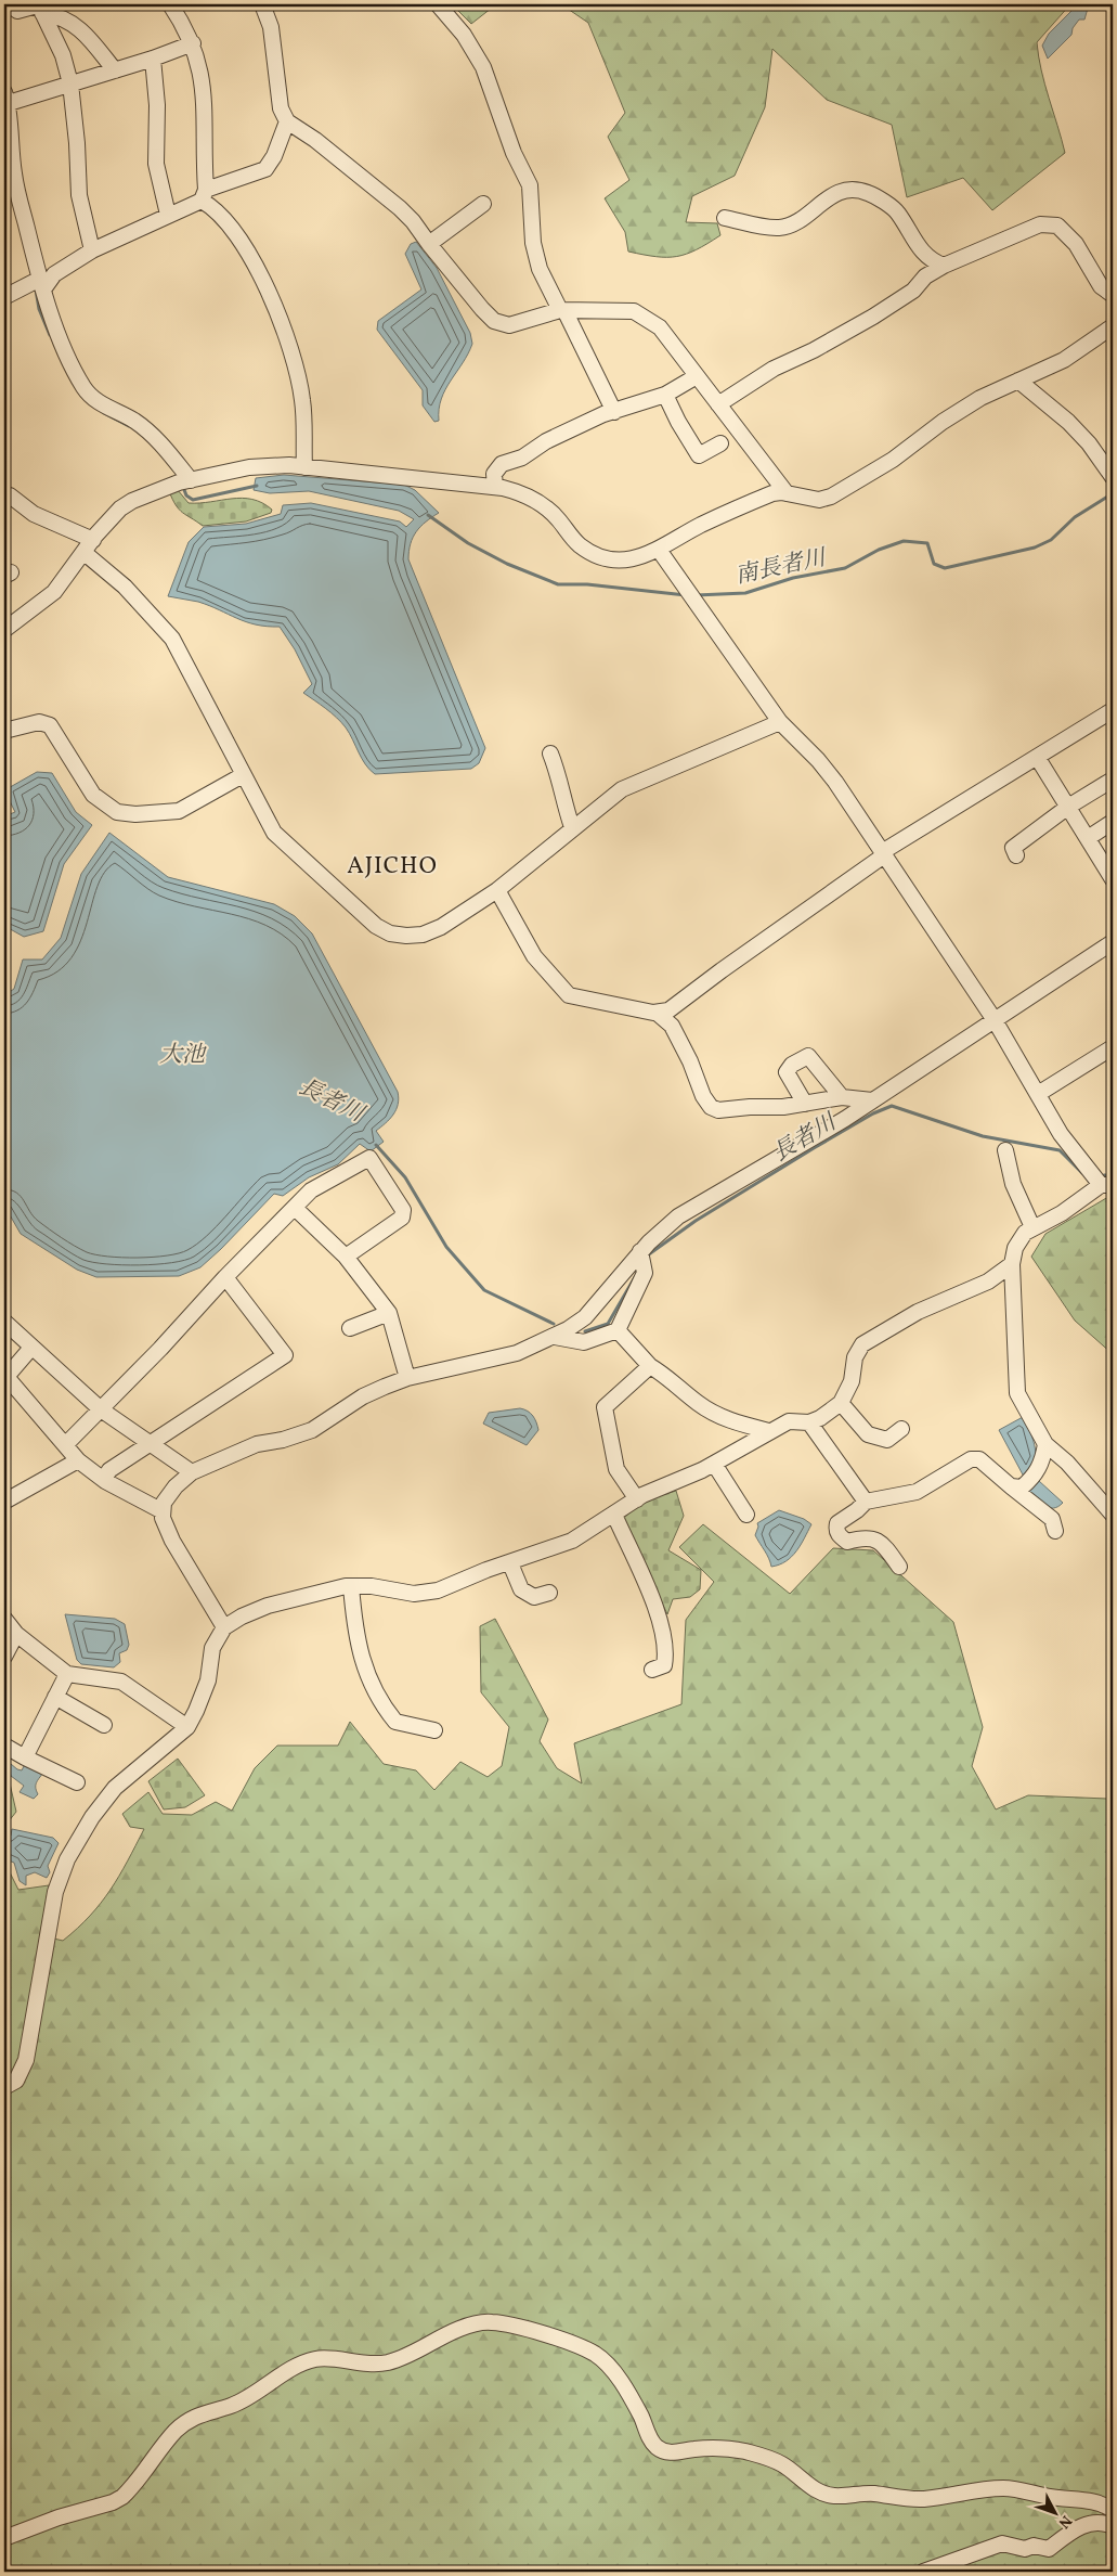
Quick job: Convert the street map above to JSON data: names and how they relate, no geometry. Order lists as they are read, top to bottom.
{
  "districts": ["AJICHO"],
  "water": ["南長者川", "大池", "長者川"],
  "north": "bottom right"
}
